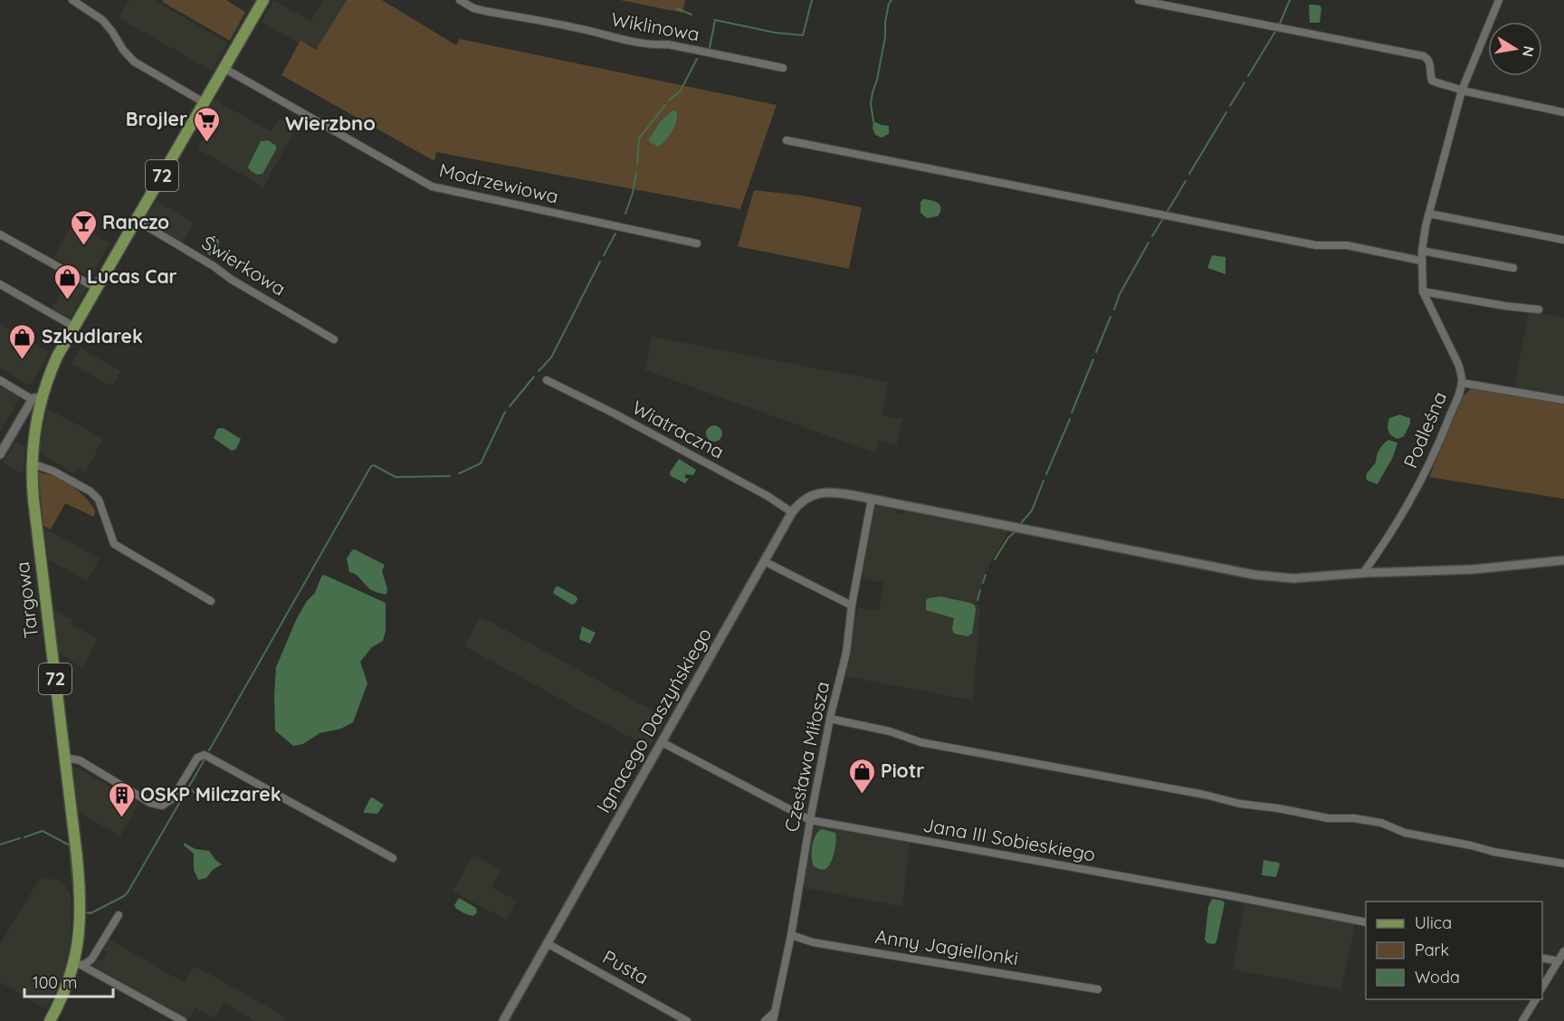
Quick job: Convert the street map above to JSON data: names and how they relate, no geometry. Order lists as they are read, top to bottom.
{
  "streets": {
    "main road": ["72", "Targowa"],
    "street": [
      "Wiklinowa",
      "Modrzewiowa",
      "Świerkowa",
      "Wiatraczna",
      "Podleśna",
      "Ignacego Daszyńskiego",
      "Czesława Miłosza",
      "Jana III Sobieskiego",
      "Anny Jagiellonki",
      "Pusta"
    ]
  },
  "crossings": [
    ["72", "Modrzewiowa"],
    ["72", "Świerkowa"],
    ["72", "Targowa"],
    ["Wiatraczna", "Ignacego Daszyńskiego"],
    ["Podleśna", "Ignacego Daszyńskiego"],
    ["Ignacego Daszyńskiego", "Czesława Miłosza"],
    ["Ignacego Daszyńskiego", "Jana III Sobieskiego"],
    ["Ignacego Daszyńskiego", "Pusta"],
    ["Czesława Miłosza", "Jana III Sobieskiego"],
    ["Czesława Miłosza", "Anny Jagiellonki"]
  ],
  "districts": ["Wierzbno"],
  "places": {
    "supermarket": ["Brojler"],
    "bar": ["Ranczo"],
    "shop": ["Lucas Car", "Szkudlarek", "Piotr"],
    "building": ["OSKP Milczarek"]
  },
  "legend": ["Ulica", "Park", "Woda"],
  "scale_bar": "100 m",
  "north": "right"
}
